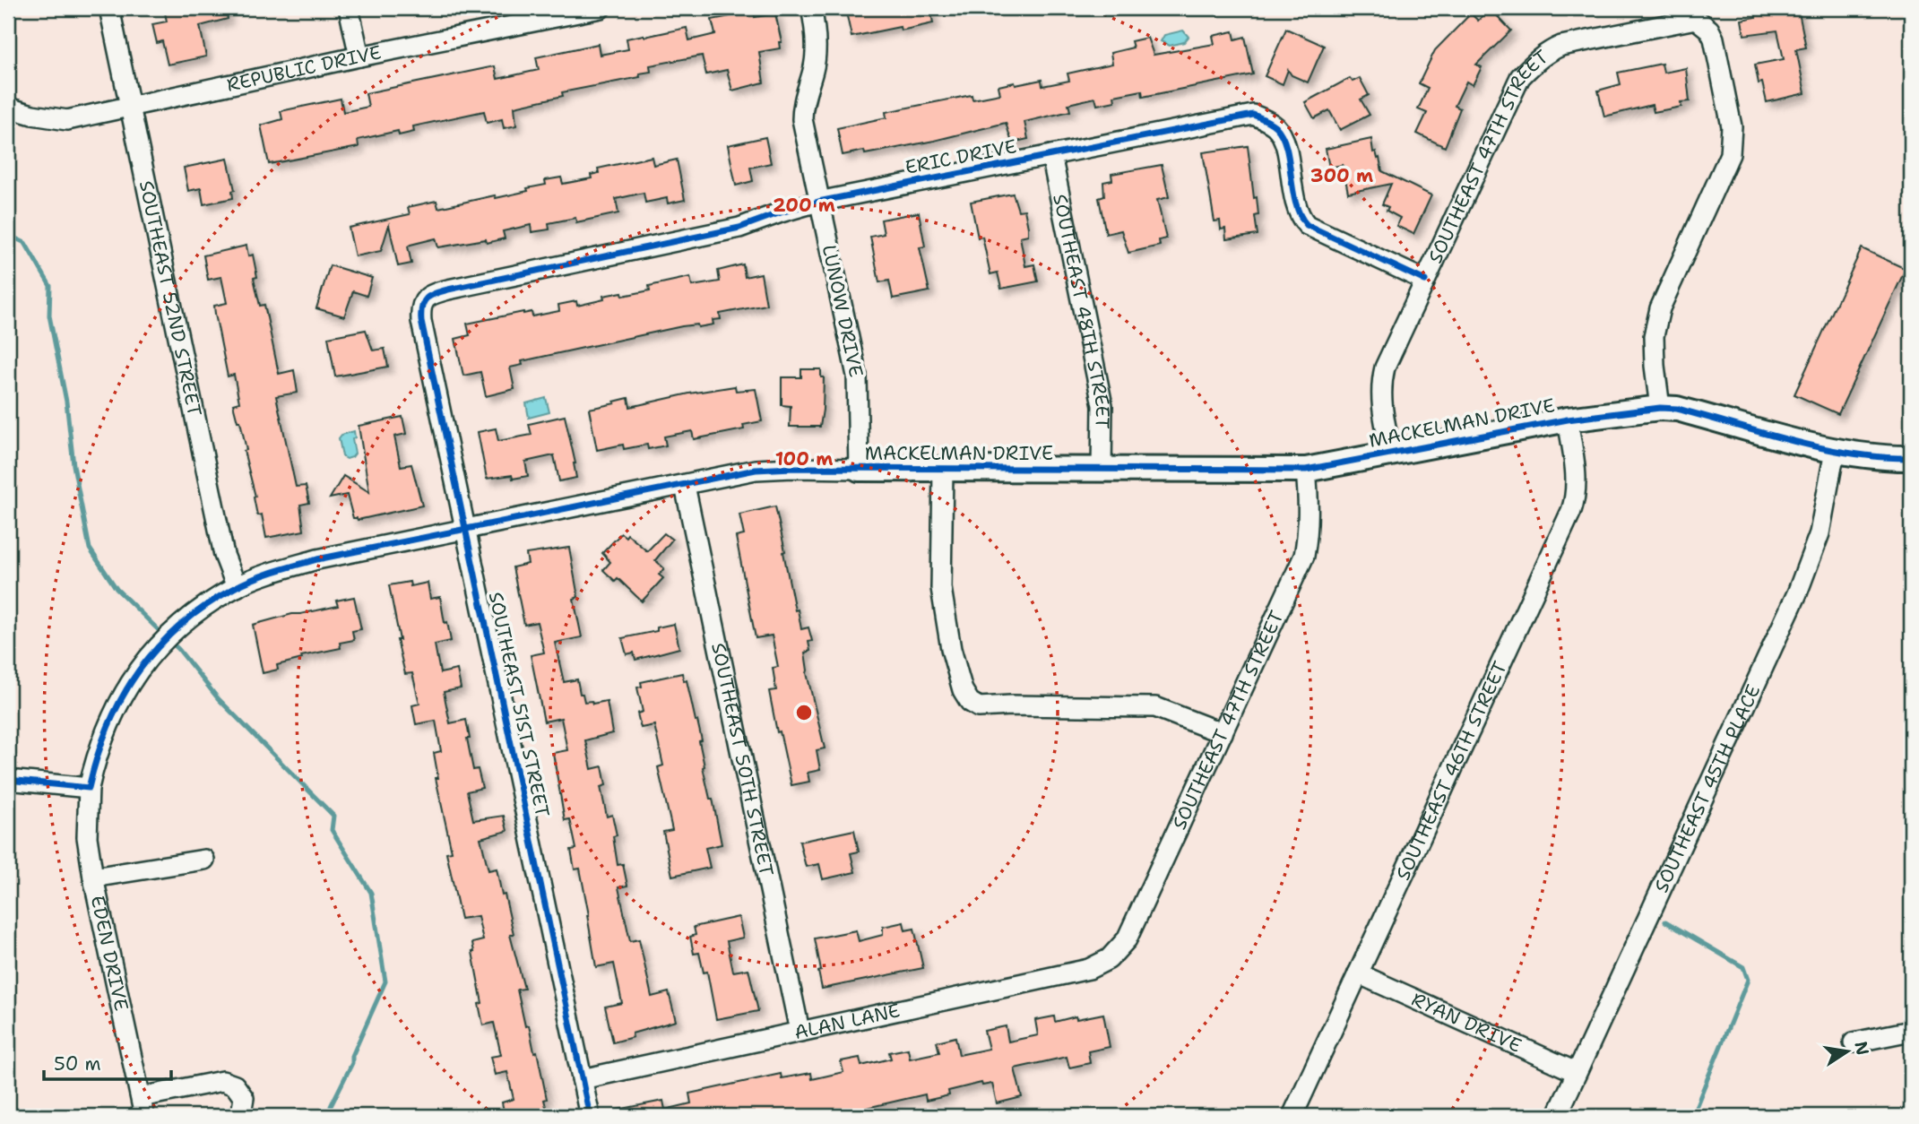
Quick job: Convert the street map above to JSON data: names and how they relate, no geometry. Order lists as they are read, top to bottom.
{
  "streets": {
    "street": [
      "REPUBLIC DRIVE",
      "ERIC DRIVE",
      "SOUTHEAST 47TH STREET",
      "SOUTHEAST 52ND STREET",
      "LUNOW DRIVE",
      "SOUTHEAST 48TH STREET",
      "MACKELMAN DRIVE",
      "SOUTHEAST 51ST STREET",
      "SOUTHEAST 50TH STREET",
      "SOUTHEAST 46TH STREET",
      "SOUTHEAST 45TH PLACE",
      "EDEN DRIVE",
      "ALAN LANE",
      "RYAN DRIVE"
    ]
  },
  "crossings": [
    ["REPUBLIC DRIVE", "SOUTHEAST 52ND STREET"],
    ["ERIC DRIVE", "SOUTHEAST 47TH STREET"],
    ["ERIC DRIVE", "LUNOW DRIVE"],
    ["ERIC DRIVE", "SOUTHEAST 48TH STREET"],
    ["ERIC DRIVE", "SOUTHEAST 51ST STREET"],
    ["SOUTHEAST 47TH STREET", "MACKELMAN DRIVE"],
    ["SOUTHEAST 47TH STREET", "ALAN LANE"],
    ["SOUTHEAST 52ND STREET", "MACKELMAN DRIVE"],
    ["LUNOW DRIVE", "MACKELMAN DRIVE"],
    ["SOUTHEAST 48TH STREET", "MACKELMAN DRIVE"],
    ["MACKELMAN DRIVE", "SOUTHEAST 51ST STREET"],
    ["MACKELMAN DRIVE", "SOUTHEAST 50TH STREET"],
    ["MACKELMAN DRIVE", "SOUTHEAST 46TH STREET"],
    ["MACKELMAN DRIVE", "SOUTHEAST 45TH PLACE"],
    ["MACKELMAN DRIVE", "EDEN DRIVE"],
    ["SOUTHEAST 51ST STREET", "ALAN LANE"],
    ["SOUTHEAST 50TH STREET", "ALAN LANE"],
    ["SOUTHEAST 46TH STREET", "RYAN DRIVE"],
    ["SOUTHEAST 45TH PLACE", "RYAN DRIVE"]
  ],
  "scale_bar": "50 m",
  "north": "right",
  "rings": ["300 m", "200 m", "100 m"]
}
